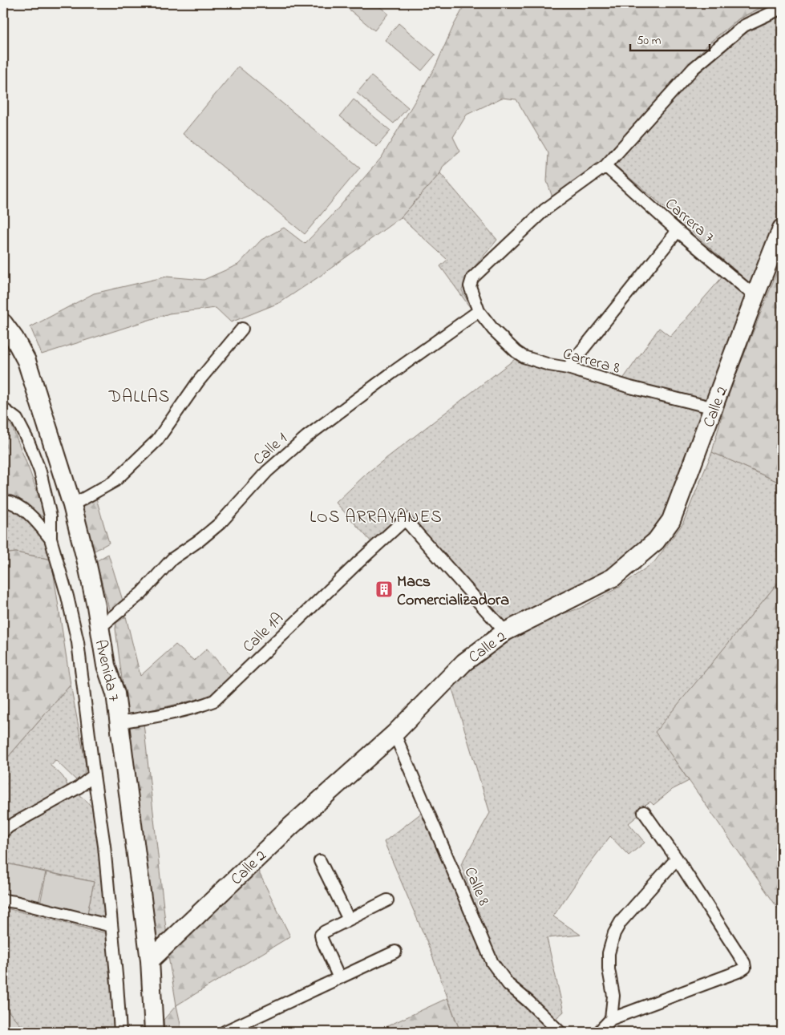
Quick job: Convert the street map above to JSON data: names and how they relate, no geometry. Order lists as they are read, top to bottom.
{
  "streets": {
    "main road": ["Calle 2", "Avenida 7"],
    "street": [
      "Carrera 7",
      "Carrera 8",
      "Calle 1",
      "Calle 1A",
      "Calle 8"
    ]
  },
  "crossings": [
    ["Carrera 7", "Carrera 8"],
    ["Carrera 7", "Calle 2"],
    ["Carrera 8", "Calle 2"],
    ["Carrera 8", "Calle 1"],
    ["Calle 2", "Calle 1A"],
    ["Calle 2", "Avenida 7"],
    ["Calle 2", "Calle 8"],
    ["Calle 1", "Avenida 7"],
    ["Calle 1A", "Avenida 7"]
  ],
  "districts": ["DALLAS", "LOS ARRAYANES"],
  "places": {
    "building": ["Macs Comercializadora"]
  },
  "scale_bar": "50 m"
}
